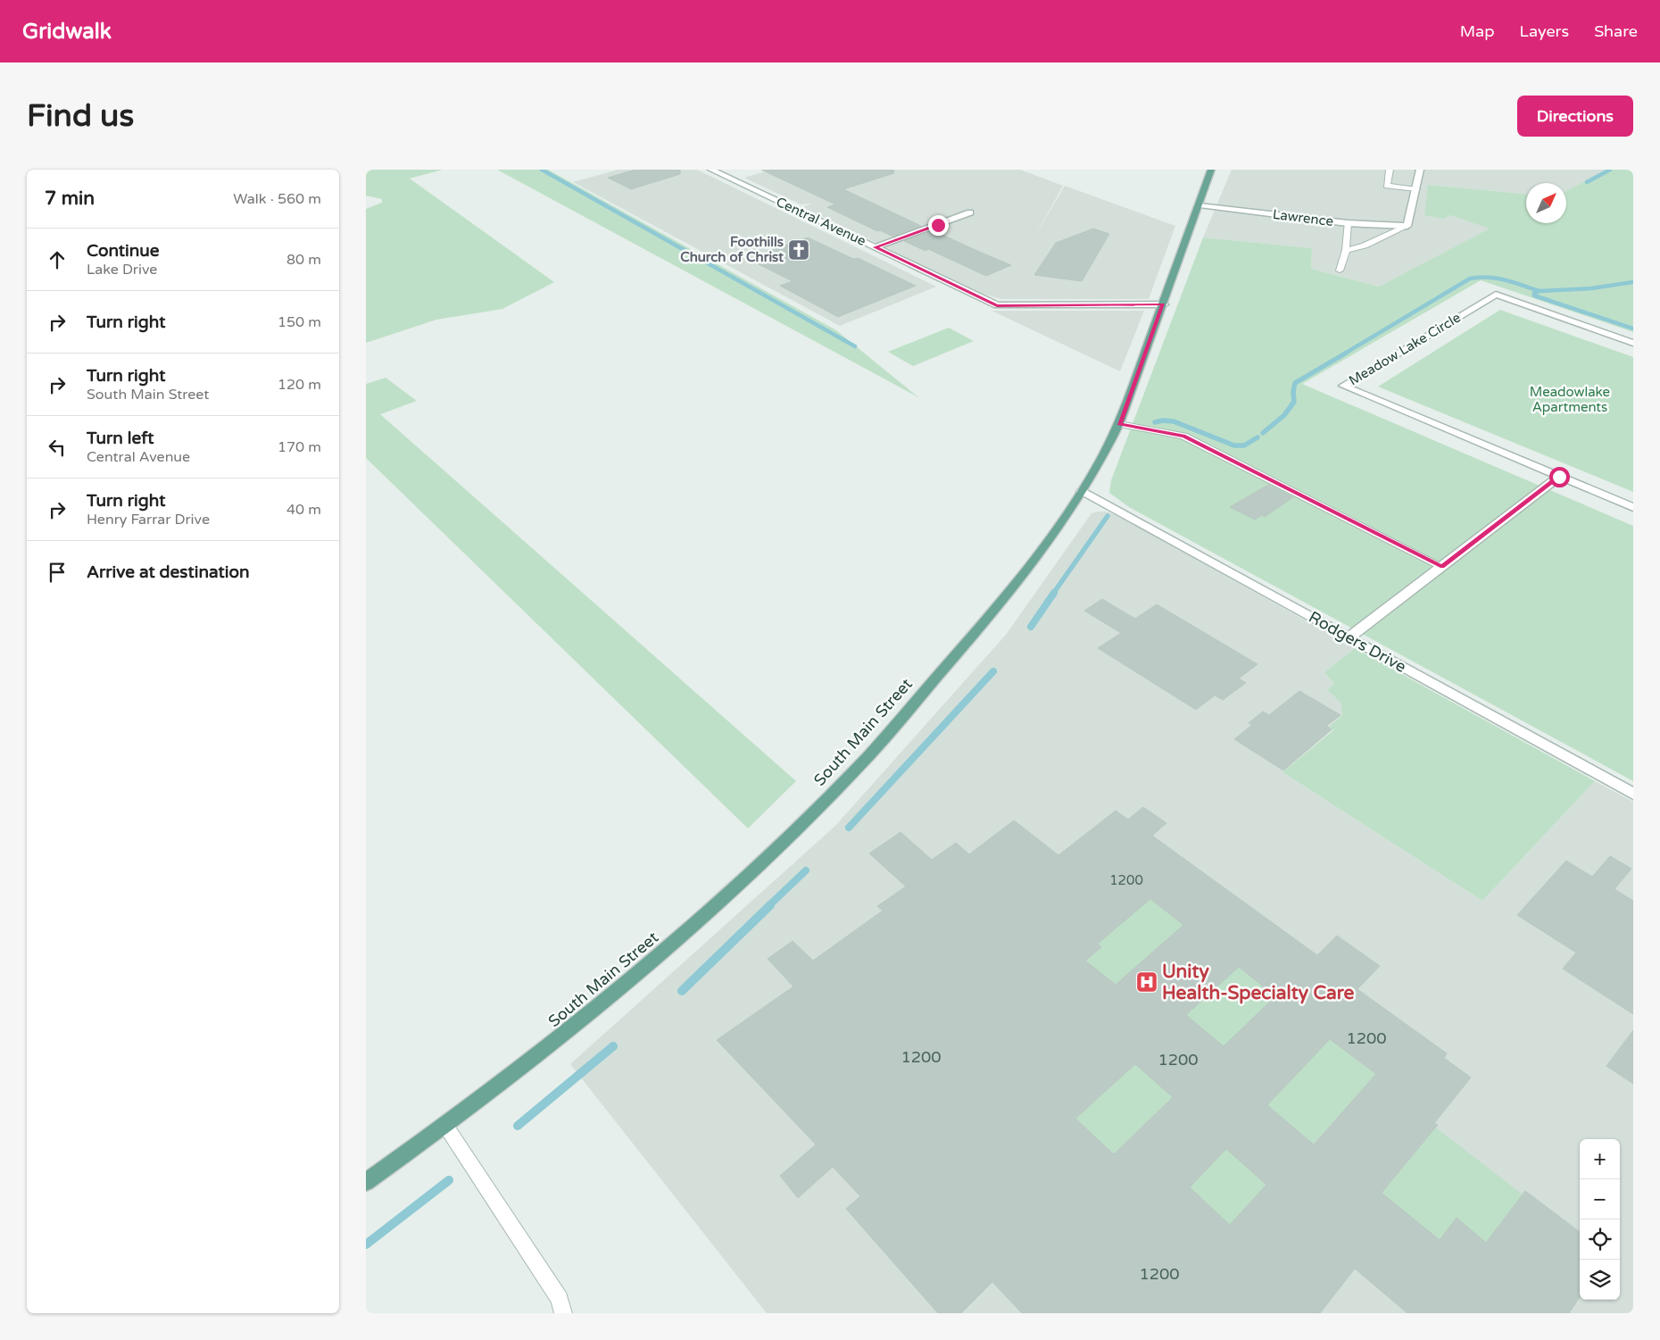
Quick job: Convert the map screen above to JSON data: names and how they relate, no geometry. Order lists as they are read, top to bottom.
{
  "streets": {
    "main road": ["South Main Street"],
    "street": [
      "Lawrence",
      "Central Avenue",
      "Meadow Lake Circle",
      "Rodgers Drive"
    ]
  },
  "crossings": [
    ["Lawrence", "South Main Street"],
    ["Central Avenue", "South Main Street"],
    ["Rodgers Drive", "South Main Street"]
  ],
  "parks": ["Meadowlake Apartments"],
  "places": {
    "church": ["Foothills Church of Christ"],
    "hospital": ["Unity Health-Specialty Care"]
  },
  "house_numbers": [
    "1200",
    "1200",
    "1200",
    "1200",
    "1200"
  ],
  "north": "top right",
  "page": {
    "header": "Gridwalk",
    "nav": ["Map", "Layers", "Share"],
    "buttons": "Directions",
    "title": "Find us",
    "heading": ["7 min", "Walk · 560 m"],
    "list": [
      ["Continue", "Lake Drive", "80 m"],
      ["Turn right", "150 m"],
      ["Turn right", "South Main Street", "120 m"],
      ["Turn left", "Central Avenue", "170 m"],
      ["Turn right", "Henry Farrar Drive", "40 m"],
      "Arrive at destination"
    ],
    "map_buttons": ["+", "−"]
  }
}
